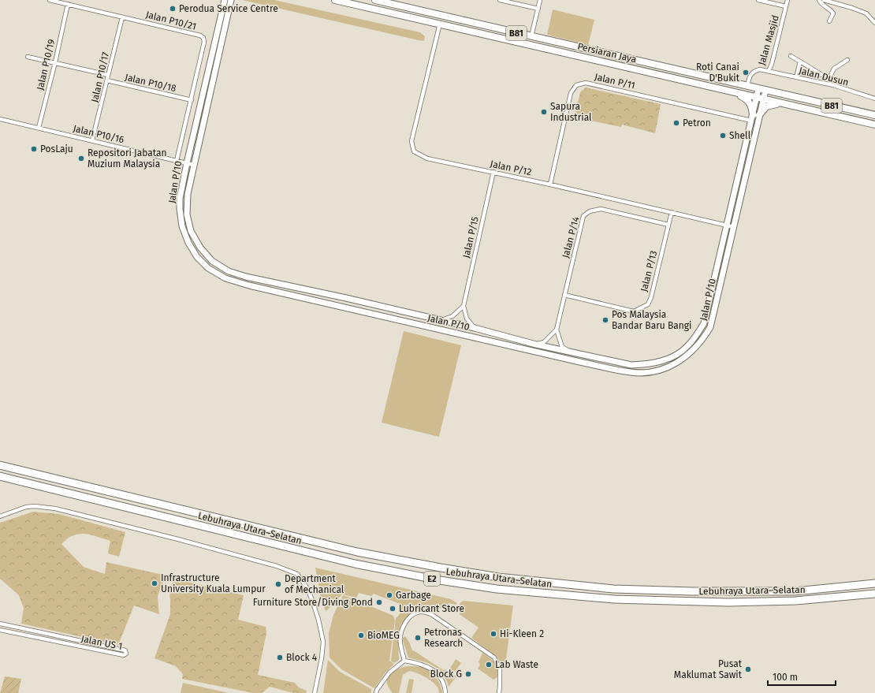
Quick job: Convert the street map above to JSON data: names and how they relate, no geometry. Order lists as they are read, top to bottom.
{
  "streets": {
    "highway": ["Lebuhraya Utara–Selatan", "E2"],
    "main road": ["B81", "Persiaran Jaya"],
    "street": [
      "Jalan P10/21",
      "Jalan Masjid",
      "Jalan P10/19",
      "Jalan Dusun",
      "Jalan P10/17",
      "Jalan P/11",
      "Jalan P10/18",
      "Jalan P10/16",
      "Jalan P/12",
      "Jalan P/10",
      "Jalan P/15",
      "Jalan P/14",
      "Jalan P/13",
      "Jalan US 1"
    ]
  },
  "crossings": [
    ["Jalan P10/21", "Jalan P10/19"],
    ["Jalan P10/21", "Jalan P10/17"],
    ["Jalan P10/21", "Jalan P10/18"],
    ["Jalan P10/21", "Jalan P10/16"],
    ["Jalan Masjid", "Persiaran Jaya"],
    ["Jalan Masjid", "Jalan Dusun"],
    ["Persiaran Jaya", "Jalan P/12"],
    ["Persiaran Jaya", "Jalan P/10"],
    ["Jalan P10/19", "Jalan P10/16"],
    ["Jalan P10/17", "Jalan P10/18"],
    ["Jalan P10/17", "Jalan P10/16"],
    ["Jalan P/11", "Jalan P/12"],
    ["Jalan P/11", "Jalan P/10"],
    ["Jalan P10/16", "Jalan P/10"],
    ["Jalan P/12", "Jalan P/10"],
    ["Jalan P/12", "Jalan P/15"],
    ["Jalan P/12", "Jalan P/13"],
    ["Jalan P/14", "Jalan P/13"]
  ],
  "places": [
    "Perodua Service Centre",
    "Roti Canai D'Bukit",
    "Sapura Industrial",
    "Petron",
    "Shell",
    "PosLaju",
    "Repositori Jabatan Muzium Malaysia",
    "Pos Malaysia Bandar Baru Bangi",
    "Infrastructure University Kuala Lumpur",
    "Department of Mechanical",
    "Garbage",
    "Furniture Store/Diving Pond",
    "Lubricant Store",
    "Hi-Kleen 2",
    "BioMEG",
    "Petronas Research",
    "Block 4",
    "Lab Waste",
    "Pusat Maklumat Sawit",
    "Block G"
  ],
  "scale_bar": "100 m"
}
